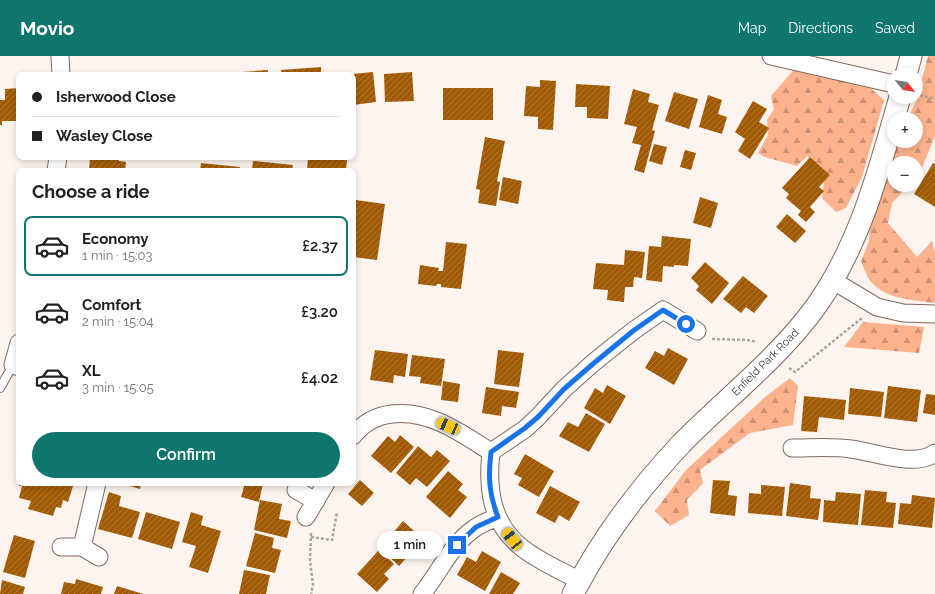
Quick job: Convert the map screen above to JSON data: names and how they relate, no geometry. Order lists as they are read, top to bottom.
{
  "streets": {
    "street": ["Enfield Park Road"]
  },
  "north": "bottom right",
  "page": {
    "header": "Movio",
    "nav": ["Map", "Directions", "Saved"],
    "map_buttons": ["+", "−"],
    "banner": ["Isherwood Close", "Wasley Close"],
    "heading": "Choose a ride",
    "list": [
      {
        "name": "Economy",
        "note": "1 min · 15:03",
        "value": "£2.37"
      },
      {
        "name": "Comfort",
        "note": "2 min · 15:04",
        "value": "£3.20"
      },
      {
        "name": "XL",
        "note": "3 min · 15:05",
        "value": "£4.02"
      }
    ],
    "buttons": "Confirm",
    "bubble": "1 min"
  }
}
